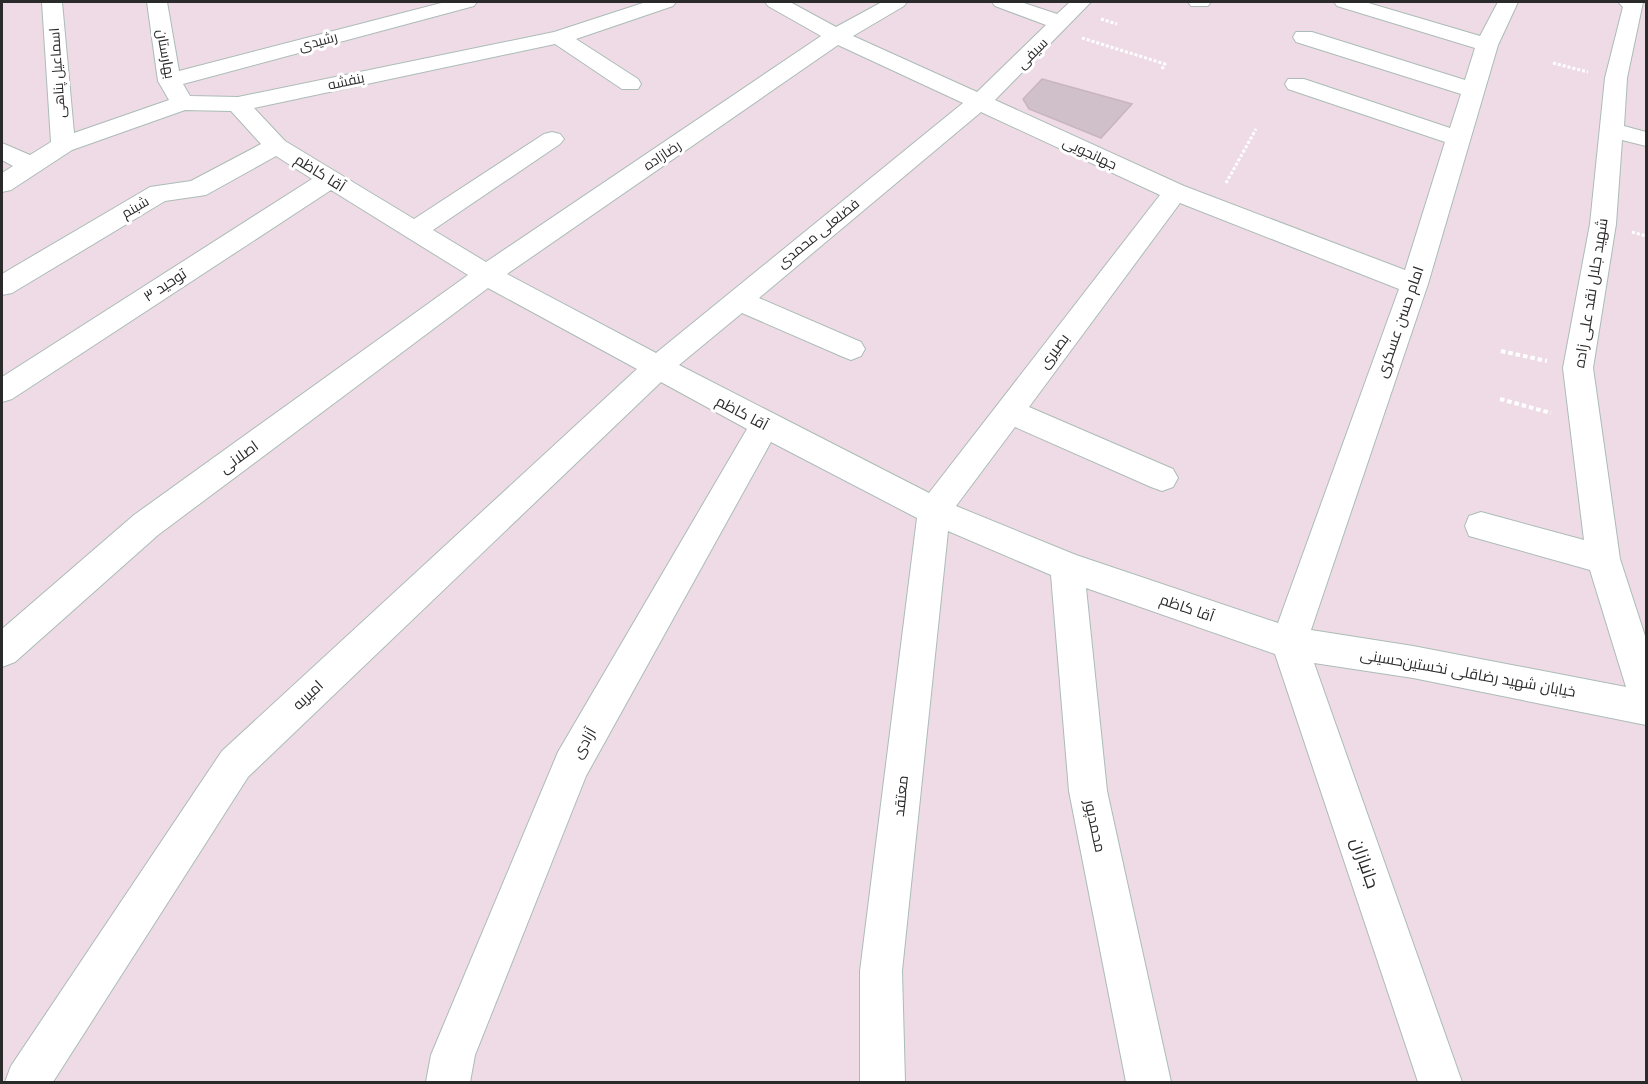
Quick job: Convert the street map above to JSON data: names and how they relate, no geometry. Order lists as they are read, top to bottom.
{
  "streets": {
    "street": [
      "رشیدی",
      "سیفی",
      "بهارستان",
      "اسماعیل پناهی",
      "بنفشه",
      "جهانجویی",
      "رضازاده",
      "آقا کاظم",
      "شبنم",
      "فضلعلی محمدی",
      "توحید ۳",
      "شهید جلال نقد علی زاده",
      "امام حسن عسکری",
      "بصیری",
      "اصلانی",
      "خیابان شهید رضاقلی نخستین‌حسینی",
      "امیریه",
      "آزادی",
      "معتقد",
      "محمدپور",
      "جانبازان"
    ]
  },
  "crossings": [
    ["رشیدی", "بهارستان"],
    ["سیفی", "جهانجویی"],
    ["سیفی", "فضلعلی محمدی"],
    ["بهارستان", "بنفشه"],
    ["اسماعیل پناهی", "بنفشه"],
    ["بنفشه", "آقا کاظم"],
    ["جهانجویی", "رضازاده"],
    ["جهانجویی", "فضلعلی محمدی"],
    ["جهانجویی", "امام حسن عسکری"],
    ["جهانجویی", "بصیری"],
    ["رضازاده", "آقا کاظم"],
    ["رضازاده", "اصلانی"],
    ["آقا کاظم", "شبنم"],
    ["آقا کاظم", "فضلعلی محمدی"],
    ["آقا کاظم", "توحید ۳"],
    ["آقا کاظم", "امام حسن عسکری"],
    ["آقا کاظم", "بصیری"],
    ["آقا کاظم", "اصلانی"],
    ["آقا کاظم", "خیابان شهید رضاقلی نخستین‌حسینی"],
    ["آقا کاظم", "امیریه"],
    ["آقا کاظم", "آزادی"],
    ["آقا کاظم", "معتقد"],
    ["آقا کاظم", "محمدپور"],
    ["آقا کاظم", "جانبازان"],
    ["فضلعلی محمدی", "امیریه"],
    ["امام حسن عسکری", "خیابان شهید رضاقلی نخستین‌حسینی"],
    ["امام حسن عسکری", "جانبازان"],
    ["بصیری", "معتقد"],
    ["خیابان شهید رضاقلی نخستین‌حسینی", "جانبازان"]
  ]
}
